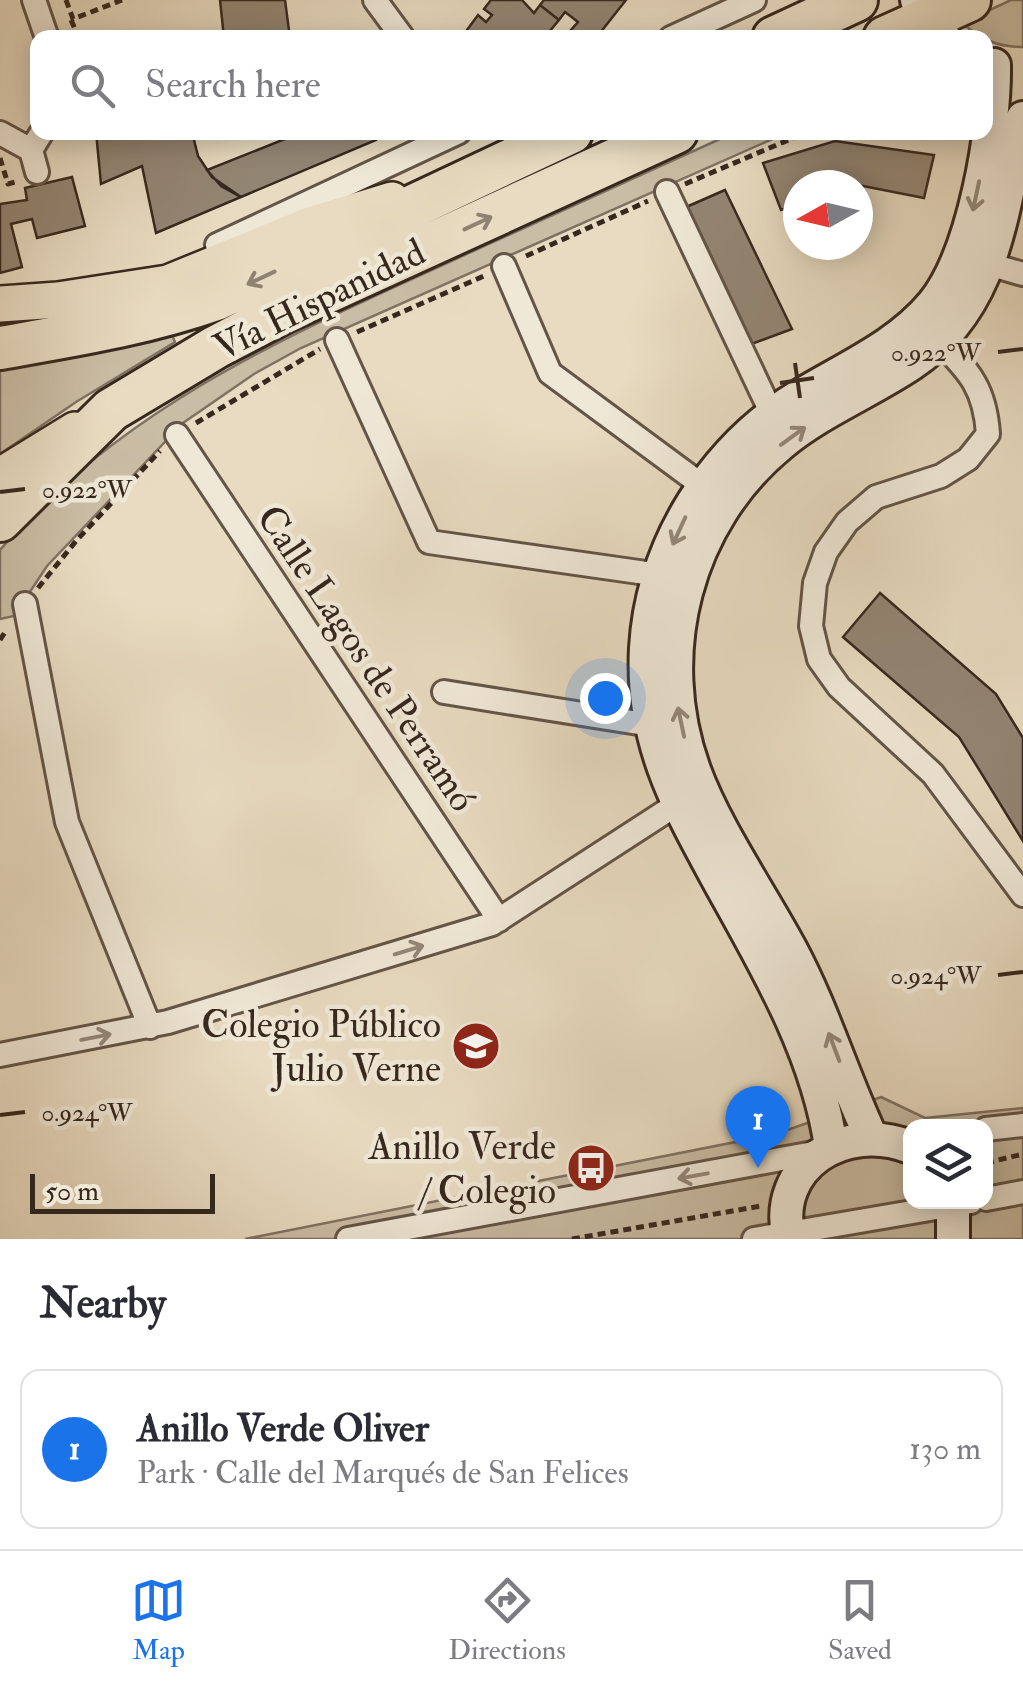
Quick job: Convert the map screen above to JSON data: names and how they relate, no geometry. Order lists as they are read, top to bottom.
{
  "streets": {
    "highway": ["Vía Hispanidad"],
    "street": ["Calle Lagos de Perramó"]
  },
  "places": {
    "school or university": ["Colegio Público Julio Verne"],
    "bus stop": ["Anillo Verde / Colegio"]
  },
  "scale_bar": "50 m",
  "north": "left",
  "page": {
    "search": "Search here",
    "pins": "1",
    "scale": "50 m",
    "heading": "Nearby",
    "list": [
      {
        "mark": "1",
        "name": "Anillo Verde Oliver",
        "note": "Park · Calle del Marqués de San Felices",
        "value": "130 m"
      }
    ],
    "nav": ["Map", "Directions", "Saved"]
  },
  "coordinates": ["0.922°W", "0.924°W"]
}
